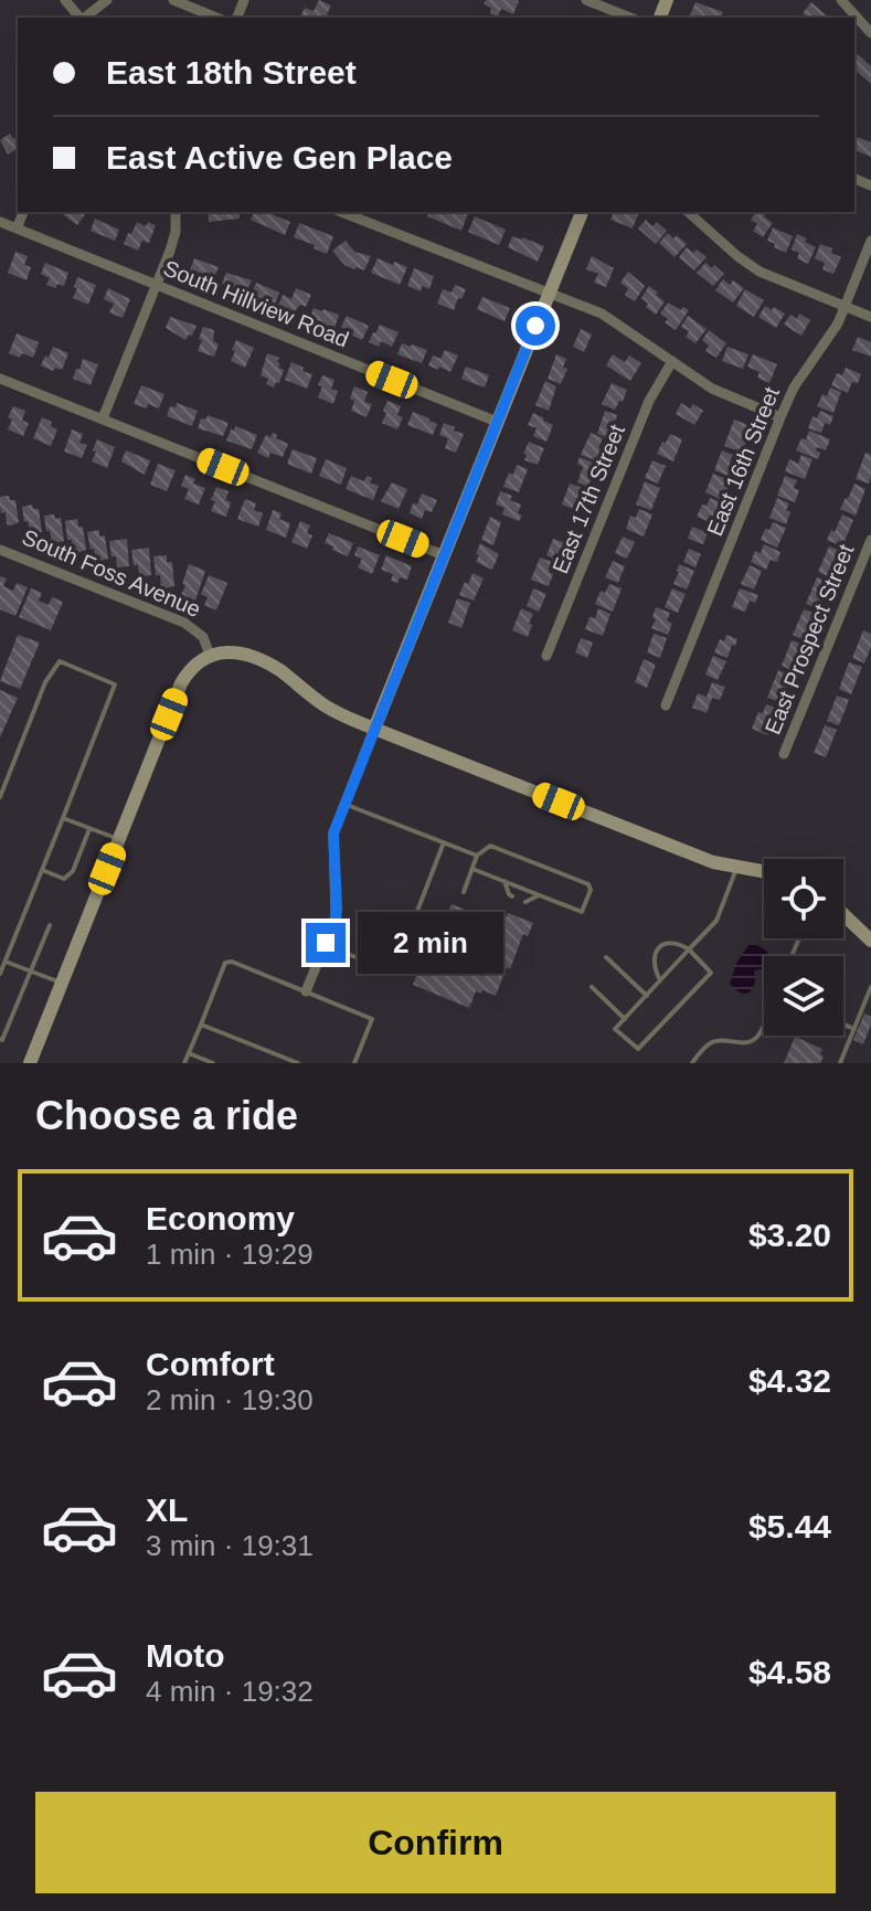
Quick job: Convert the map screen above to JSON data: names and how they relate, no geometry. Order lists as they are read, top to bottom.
{
  "streets": {
    "street": [
      "South Hillview Road",
      "East 16th Street",
      "East 17th Street",
      "South Foss Avenue",
      "East Prospect Street"
    ]
  },
  "page": {
    "banner": ["East 18th Street", "East Active Gen Place"],
    "bubble": "2 min",
    "heading": "Choose a ride",
    "list": [
      {
        "name": "Economy",
        "note": "1 min · 19:29",
        "value": "$3.20"
      },
      {
        "name": "Comfort",
        "note": "2 min · 19:30",
        "value": "$4.32"
      },
      {
        "name": "XL",
        "note": "3 min · 19:31",
        "value": "$5.44"
      },
      {
        "name": "Moto",
        "note": "4 min · 19:32",
        "value": "$4.58"
      }
    ],
    "buttons": "Confirm"
  }
}
